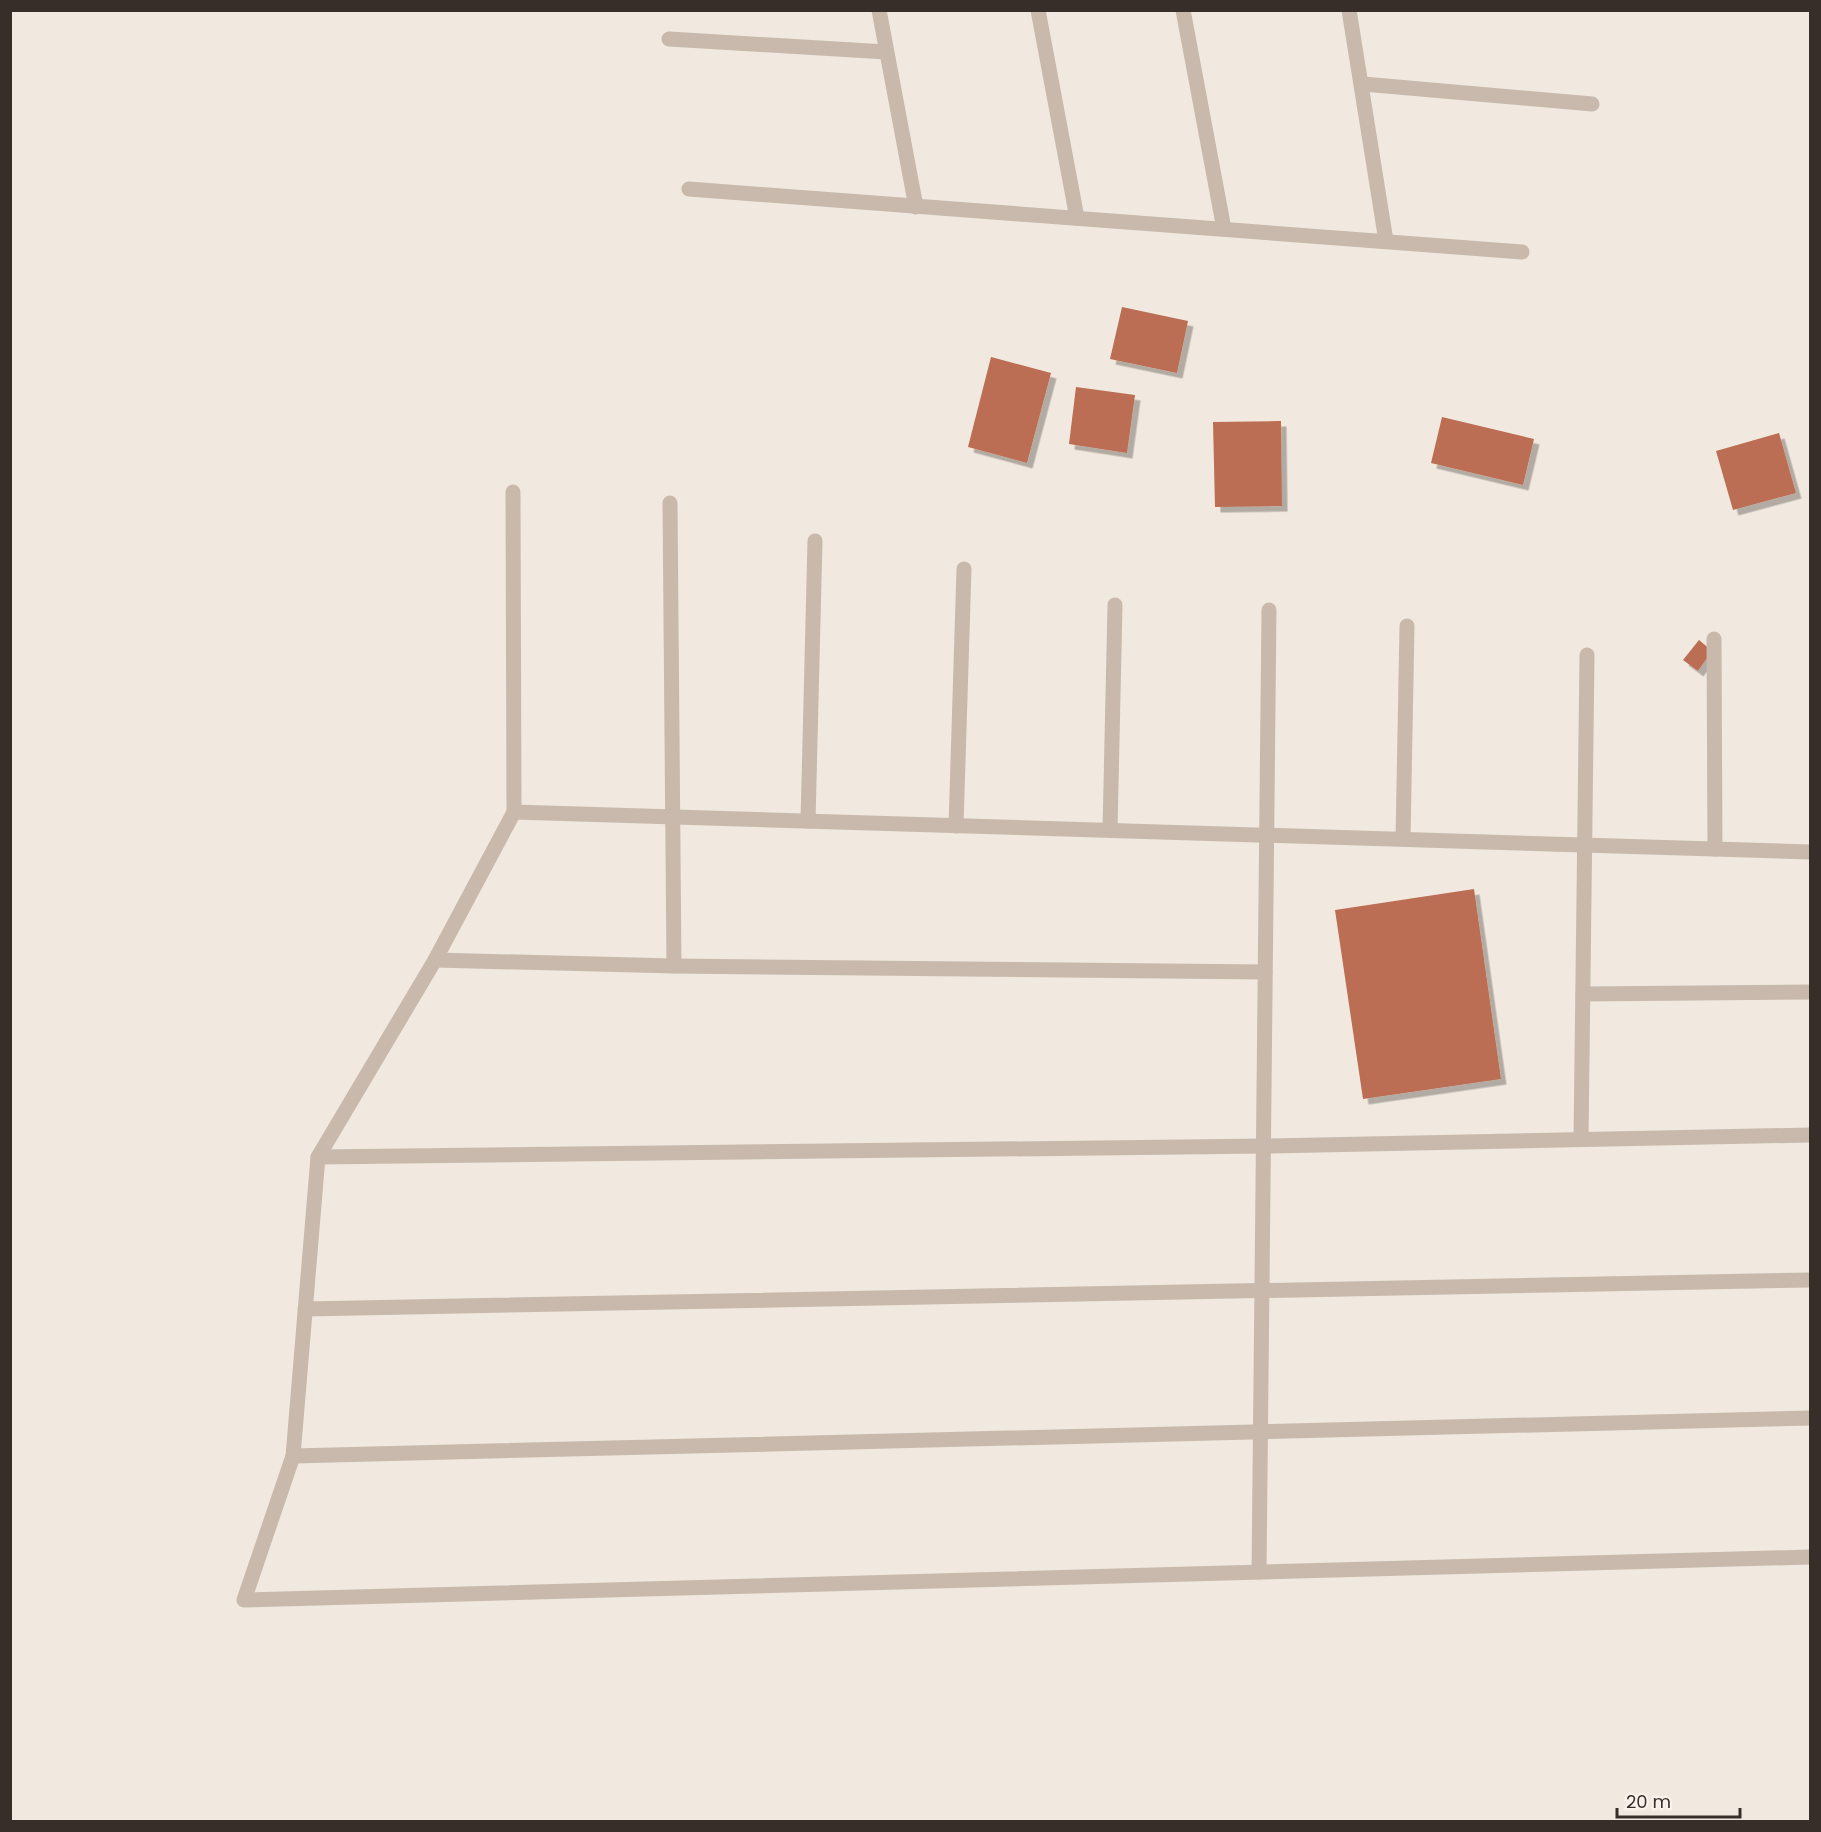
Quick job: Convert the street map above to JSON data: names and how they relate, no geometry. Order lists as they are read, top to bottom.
{
  "scale_bar": "20 m"
}
